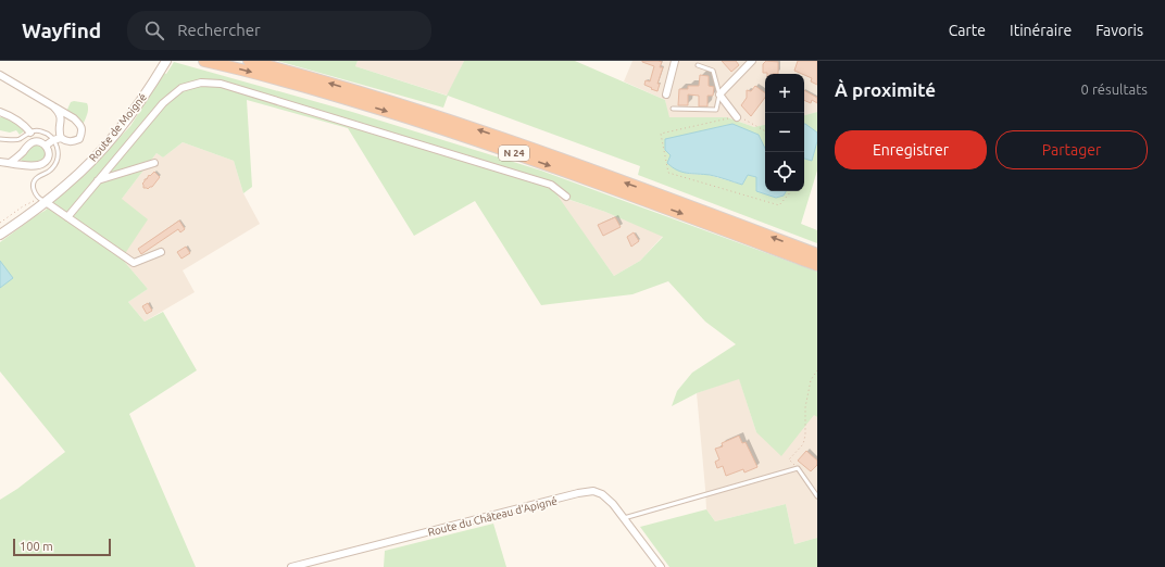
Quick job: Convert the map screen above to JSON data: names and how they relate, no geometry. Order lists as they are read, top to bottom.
{
  "streets": {
    "highway": ["N 24"],
    "street": ["Route de Moigné", "Route du Château d'Apigné"]
  },
  "scale_bar": "100 m",
  "page": {
    "header": "Wayfind",
    "search": "Rechercher",
    "nav": ["Carte", "Itinéraire", "Favoris"],
    "heading": ["À proximité", "0 résultats"],
    "map_buttons": ["+", "−"],
    "buttons": ["Enregistrer", "Partager"],
    "scale": "100 m"
  }
}
